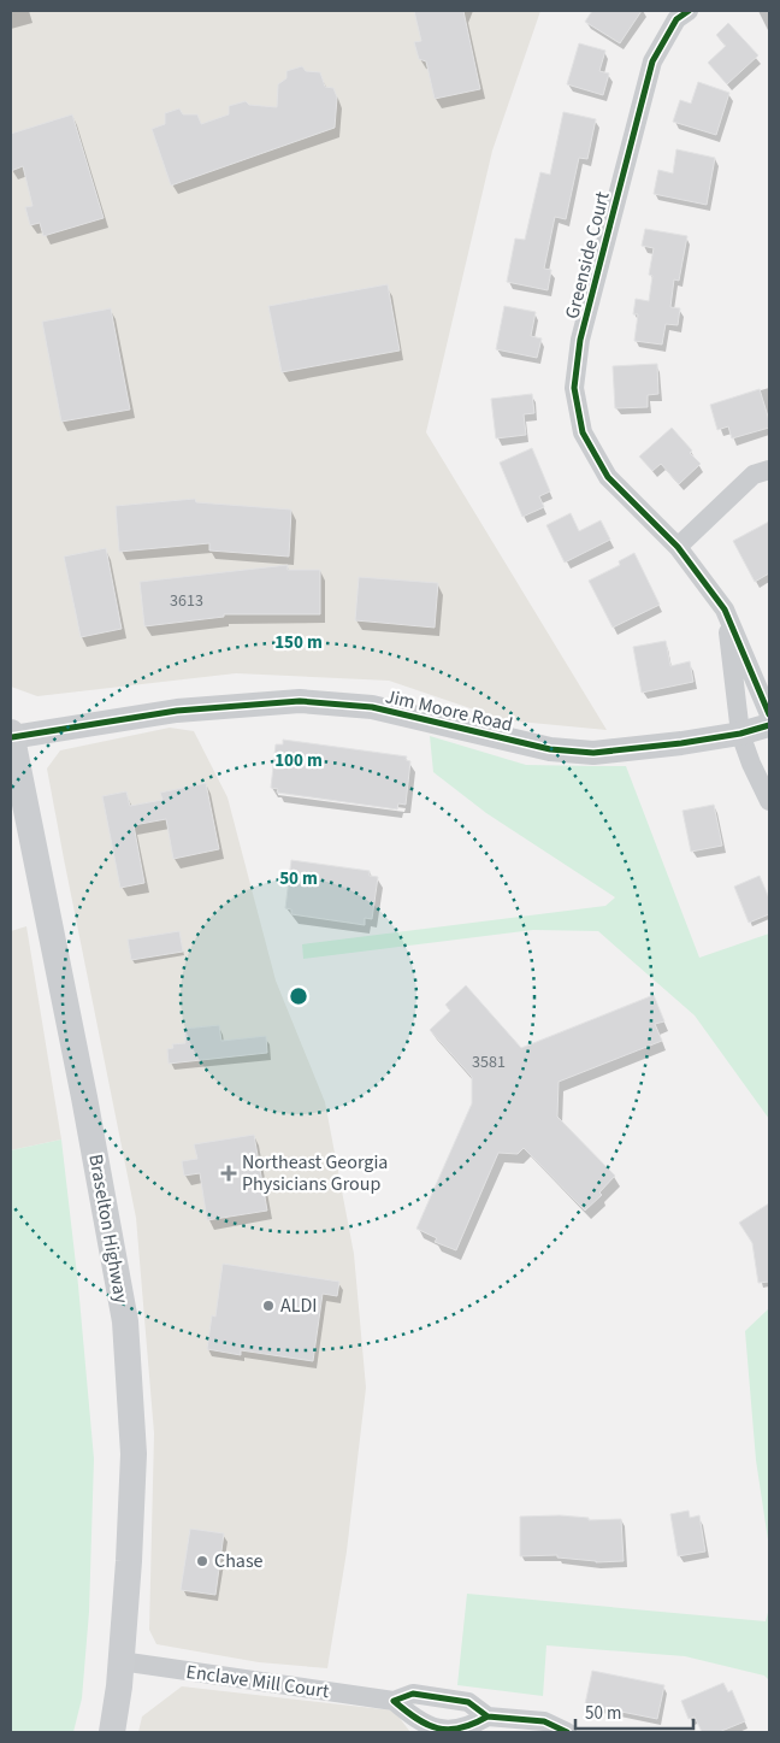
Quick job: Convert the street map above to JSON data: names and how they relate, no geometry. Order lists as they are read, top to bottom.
{
  "streets": {
    "main road": ["Braselton Highway"],
    "street": ["Greenside Court", "Jim Moore Road", "Enclave Mill Court"]
  },
  "crossings": [
    ["Greenside Court", "Jim Moore Road"],
    ["Jim Moore Road", "Braselton Highway"],
    ["Braselton Highway", "Enclave Mill Court"]
  ],
  "places": {
    "health": ["Northeast Georgia Physicians Group"],
    "other": ["ALDI", "Chase"]
  },
  "house_numbers": ["3613", "3581"],
  "scale_bar": "50 m",
  "rings": ["150 m", "100 m", "50 m"]
}
